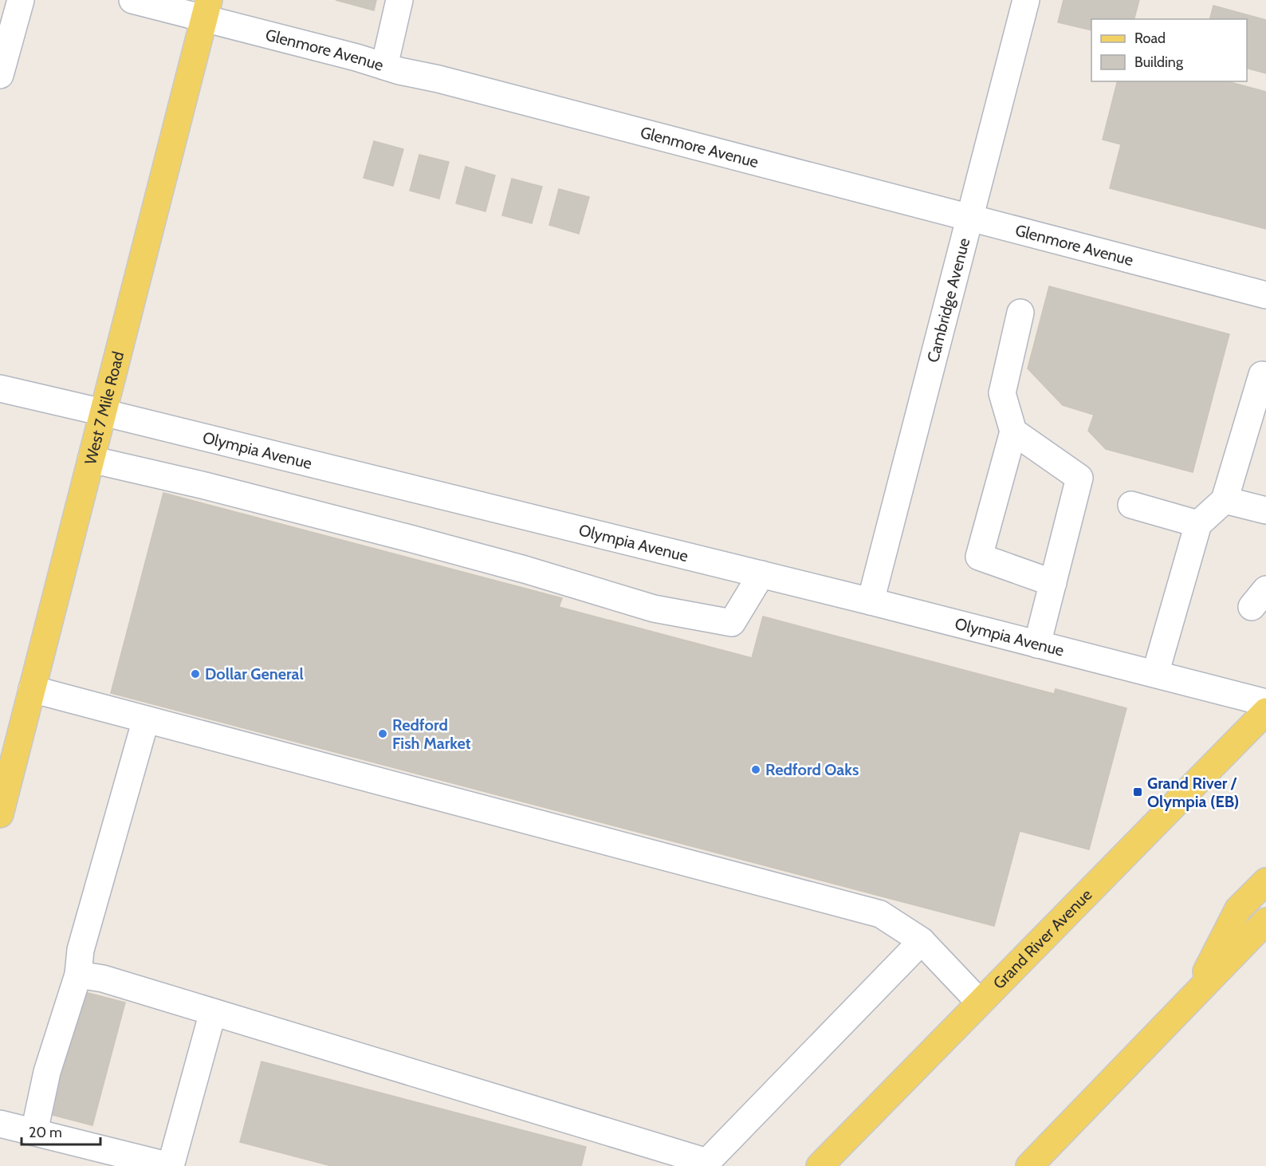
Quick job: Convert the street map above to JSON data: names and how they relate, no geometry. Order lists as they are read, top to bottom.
{
  "streets": {
    "main road": ["West 7 Mile Road", "Grand River Avenue"],
    "street": ["Glenmore Avenue", "Cambridge Avenue", "Olympia Avenue"]
  },
  "crossings": [
    ["Glenmore Avenue", "Cambridge Avenue"],
    ["Glenmore Avenue", "West 7 Mile Road"],
    ["Cambridge Avenue", "Olympia Avenue"],
    ["West 7 Mile Road", "Olympia Avenue"]
  ],
  "places": {
    "other": ["Dollar General", "Redford Fish Market", "Redford Oaks"],
    "transit": ["Grand River / Olympia (EB)"]
  },
  "legend": ["Road", "Building"],
  "scale_bar": "20 m"
}
